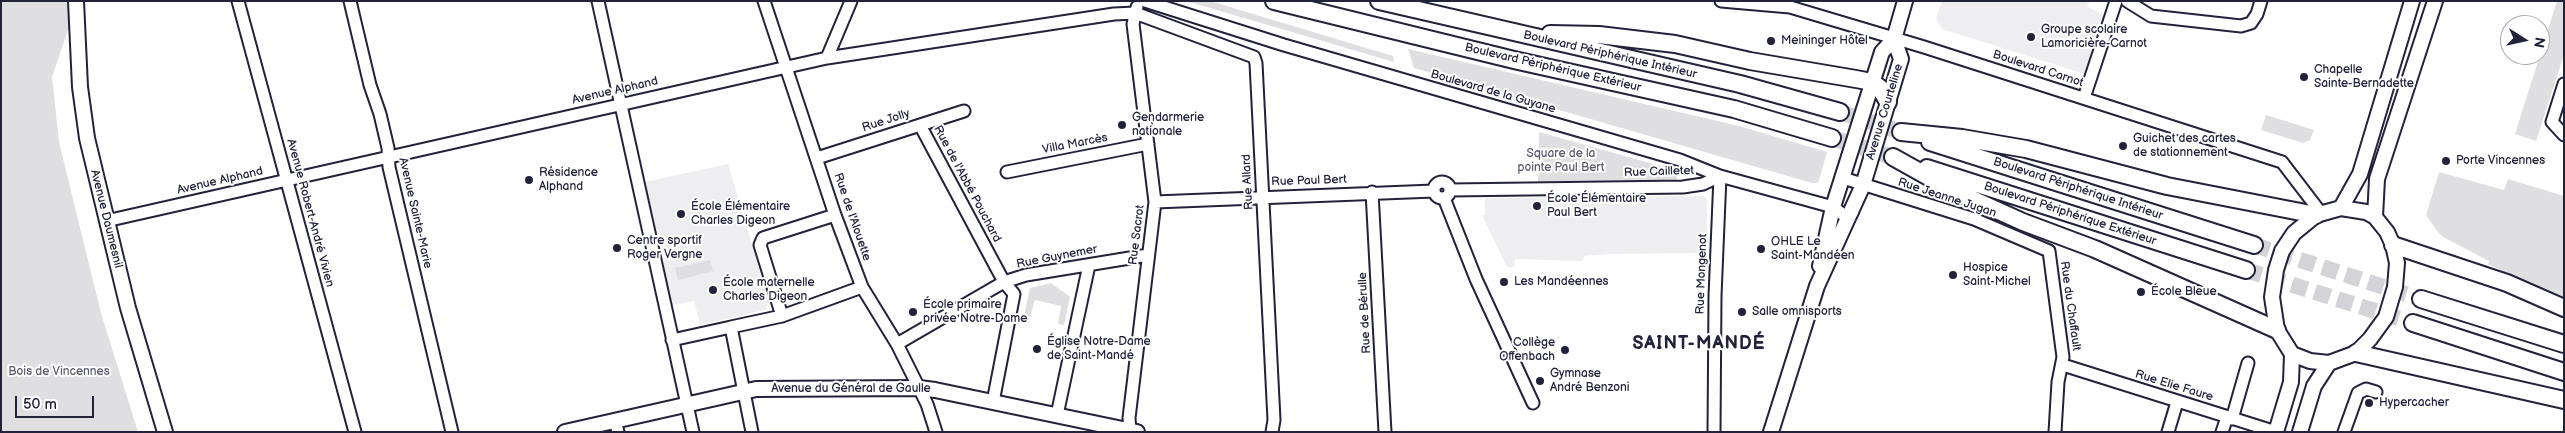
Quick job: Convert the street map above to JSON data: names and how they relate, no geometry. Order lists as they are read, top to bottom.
{
  "streets": {
    "highway": ["Boulevard Périphérique Intérieur", "Boulevard Périphérique Extérieur"],
    "main road": ["Avenue Courteline", "Avenue Daumesnil", "Avenue du Général de Gaulle"],
    "street": [
      "Boulevard Carnot",
      "Avenue Alphand",
      "Boulevard de la Guyane",
      "Rue Jolly",
      "Villa Marcès",
      "Rue Cailletet",
      "Rue Paul Bert",
      "Rue Allard",
      "Rue de l'Abbé Pouchard",
      "Rue Jeanne Jugan",
      "Avenue Robert-André Vivien",
      "Avenue Sainte-Marie",
      "Rue de l'Alouette",
      "Rue Sacrot",
      "Rue Guynemer",
      "Rue Mongenot",
      "Rue du Chaffault",
      "Rue de Bérulle",
      "Rue Elie Faure"
    ]
  },
  "crossings": [
    ["Boulevard Périphérique Intérieur", "Boulevard Périphérique Extérieur"],
    ["Boulevard Périphérique Intérieur", "Boulevard Carnot"],
    ["Boulevard Périphérique Extérieur", "Boulevard Carnot"],
    ["Boulevard Carnot", "Avenue Courteline"],
    ["Avenue Alphand", "Rue Allard"],
    ["Avenue Alphand", "Avenue Robert-André Vivien"],
    ["Avenue Alphand", "Avenue Sainte-Marie"],
    ["Avenue Alphand", "Rue de l'Alouette"],
    ["Avenue Alphand", "Avenue Daumesnil"],
    ["Avenue Alphand", "Rue Sacrot"],
    ["Boulevard de la Guyane", "Avenue Courteline"],
    ["Boulevard de la Guyane", "Rue Cailletet"],
    ["Boulevard de la Guyane", "Rue Mongenot"],
    ["Avenue Courteline", "Rue Jeanne Jugan"],
    ["Rue Jolly", "Rue de l'Abbé Pouchard"],
    ["Rue Jolly", "Rue de l'Alouette"],
    ["Villa Marcès", "Rue Sacrot"],
    ["Rue Cailletet", "Rue Paul Bert"],
    ["Rue Cailletet", "Rue Mongenot"],
    ["Rue Paul Bert", "Rue Allard"],
    ["Rue Paul Bert", "Rue Sacrot"],
    ["Rue Paul Bert", "Rue de Bérulle"],
    ["Rue Allard", "Rue Sacrot"],
    ["Rue de l'Abbé Pouchard", "Rue Guynemer"],
    ["Rue de l'Abbé Pouchard", "Avenue du Général de Gaulle"],
    ["Rue Jeanne Jugan", "Rue du Chaffault"],
    ["Rue de l'Alouette", "Rue Guynemer"],
    ["Rue de l'Alouette", "Avenue du Général de Gaulle"],
    ["Rue Sacrot", "Rue Guynemer"],
    ["Rue Sacrot", "Avenue du Général de Gaulle"],
    ["Rue du Chaffault", "Rue Elie Faure"]
  ],
  "districts": ["SAINT-MANDÉ"],
  "parks": ["Square de la pointe Paul Bert", "Bois de Vincennes"],
  "places": [
    "Groupe scolaire Lamoricière-Carnot",
    "Meininger Hôtel",
    "Chapelle Sainte-Bernadette",
    "Gendarmerie nationale",
    "Guichet des cartes de stationnement",
    "Porte Vincennes",
    "Résidence Alphand",
    "École Élémentaire Paul Bert",
    "École Élémentaire Charles Digeon",
    "Centre sportif Roger Vergne",
    "OHLE Le Saint-Mandéen",
    "Hospice Saint-Michel",
    "Les Mandéennes",
    "École maternelle Charles Digeon",
    "École Bleue",
    "École primaire privée Notre-Dame",
    "Salle omnisports",
    "Église Notre-Dame de Saint-Mandé",
    "Collège Offenbach",
    "Gymnase André Benzoni",
    "Hypercacher"
  ],
  "scale_bar": "50 m",
  "north": "right"
}
